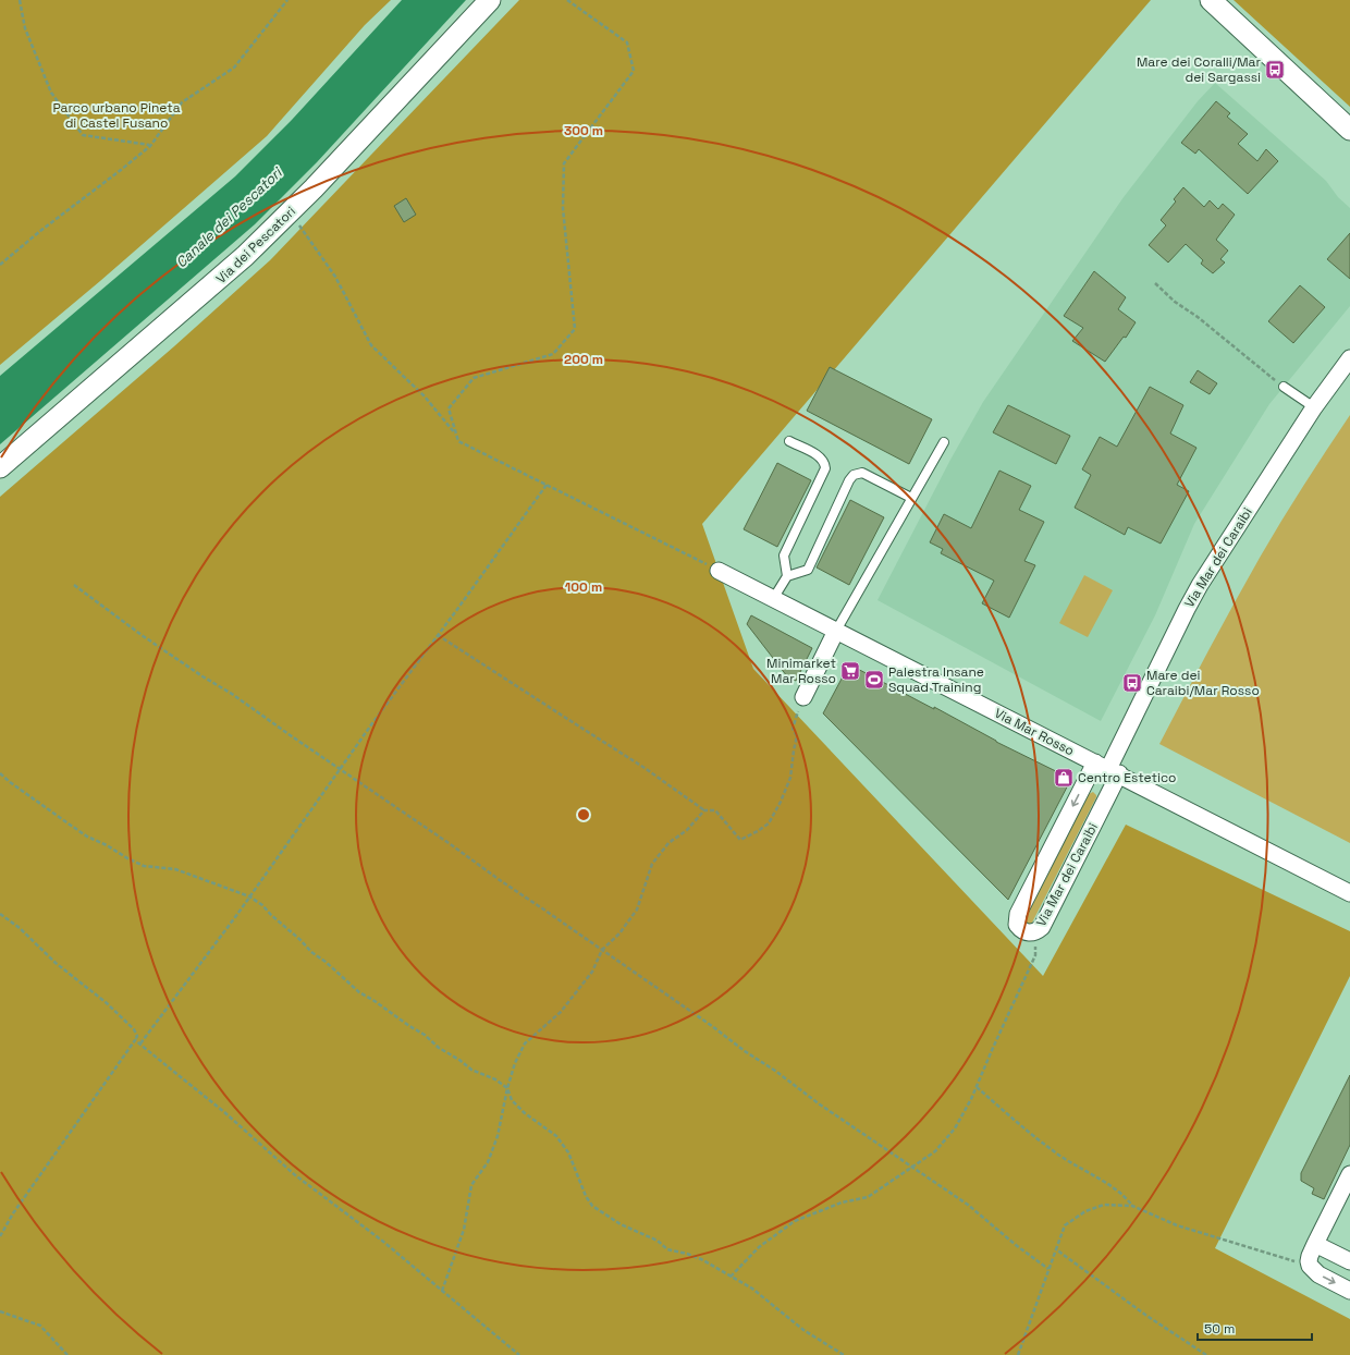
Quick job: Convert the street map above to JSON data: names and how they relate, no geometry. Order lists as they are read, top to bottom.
{
  "streets": {
    "street": ["Via dei Pescatori", "Via Mar dei Caraibi", "Via Mar Rosso"]
  },
  "crossings": [
    ["Via Mar dei Caraibi", "Via Mar Rosso"]
  ],
  "water": ["Canale dei Pescatori"],
  "parks": ["Parco urbano Pineta di Castel Fusano"],
  "places": {
    "bus stop": ["Mare dei Coralli/Mar dei Sargassi", "Mare dei Caraibi/Mar Rosso"],
    "supermarket": ["Minimarket Mar Rosso"],
    "sports": ["Palestra Insane Squad Training"],
    "shop": ["Centro Estetico"]
  },
  "scale_bar": "50 m",
  "rings": ["300 m", "200 m", "100 m"]
}
